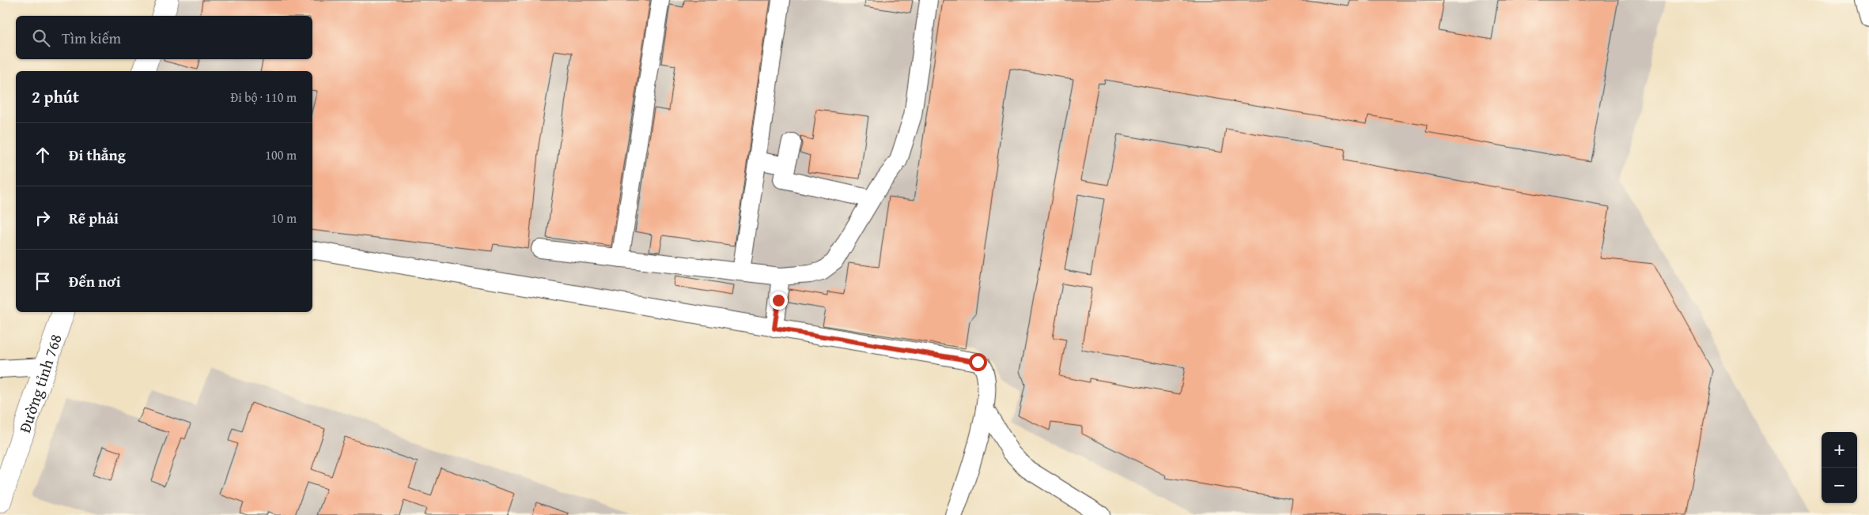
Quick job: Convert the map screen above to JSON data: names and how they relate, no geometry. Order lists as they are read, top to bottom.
{
  "streets": {
    "main road": ["Đường tỉnh 768"]
  },
  "page": {
    "search": "Tìm kiếm",
    "heading": ["2 phút", "Đi bộ · 110 m"],
    "list": [
      ["Đi thẳng", "100 m"],
      ["Rẽ phải", "10 m"],
      "Đến nơi"
    ],
    "map_buttons": ["+", "−"]
  }
}
